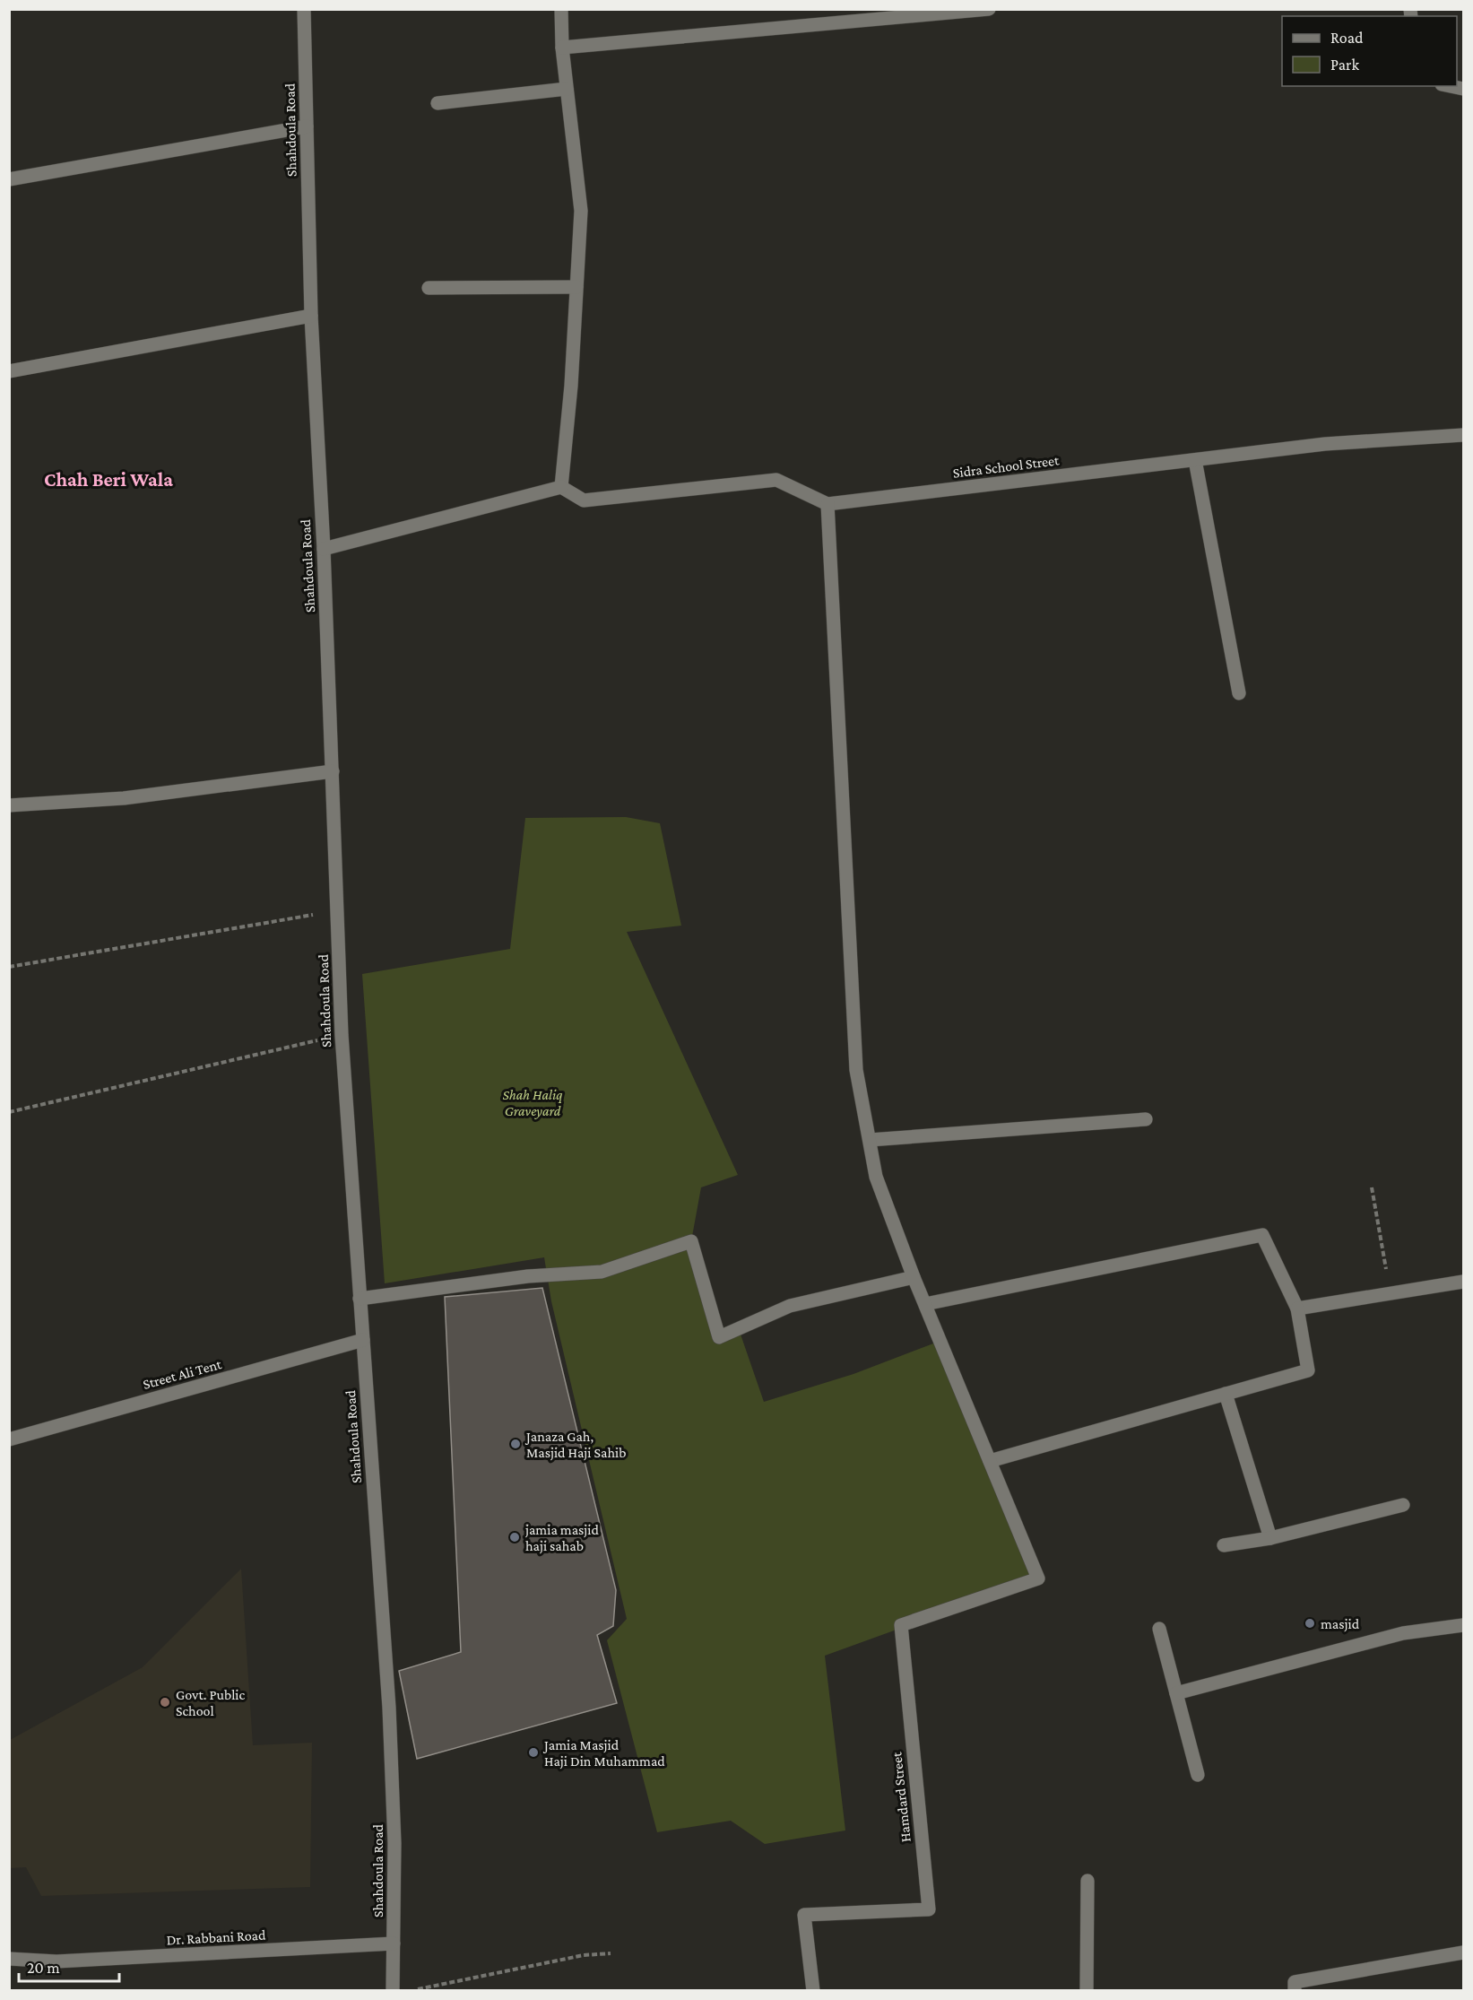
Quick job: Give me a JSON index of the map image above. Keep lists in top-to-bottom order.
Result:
{
  "streets": {
    "street": [
      "Shahdoula Road",
      "Sidra School Street",
      "Street Ali Tent",
      "Hamdard Street",
      "Dr. Rabbani Road"
    ]
  },
  "crossings": [
    ["Shahdoula Road", "Street Ali Tent"],
    ["Shahdoula Road", "Dr. Rabbani Road"]
  ],
  "districts": ["Chah Beri Wala"],
  "parks": ["Shah Haliq Graveyard"],
  "places": [
    "Janaza Gah, Masjid Haji Sahib",
    "jamia masjid haji sahab",
    "masjid",
    "Govt. Public School",
    "Jamia Masjid Haji Din Muhammad"
  ],
  "legend": ["Road", "Park"],
  "scale_bar": "20 m"
}
